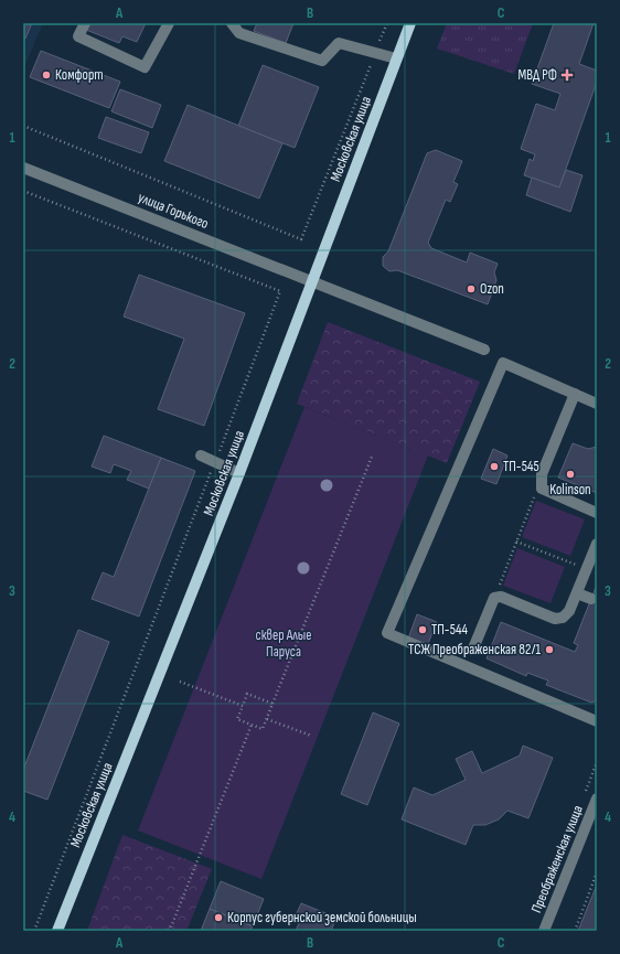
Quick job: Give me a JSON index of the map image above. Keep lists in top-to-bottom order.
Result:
{
  "streets": {
    "main road": ["Московская улица"],
    "street": ["улица Горького", "Преображенская улица"]
  },
  "crossings": [
    ["Московская улица", "улица Горького"]
  ],
  "parks": ["сквер Алые Паруса"],
  "places": {
    "other": [
      "Комфорт",
      "Ozon",
      "ТП-545",
      "Kolinson",
      "ТП-544",
      "ТСЖ Преображенская 82/1",
      "Корпус губернской земской больницы"
    ],
    "health": ["МВД РФ"]
  },
  "grid": {
    "columns": ["A", "B", "C"],
    "rows": [
      "1",
      "2",
      "3",
      "4"
    ]
  }
}
